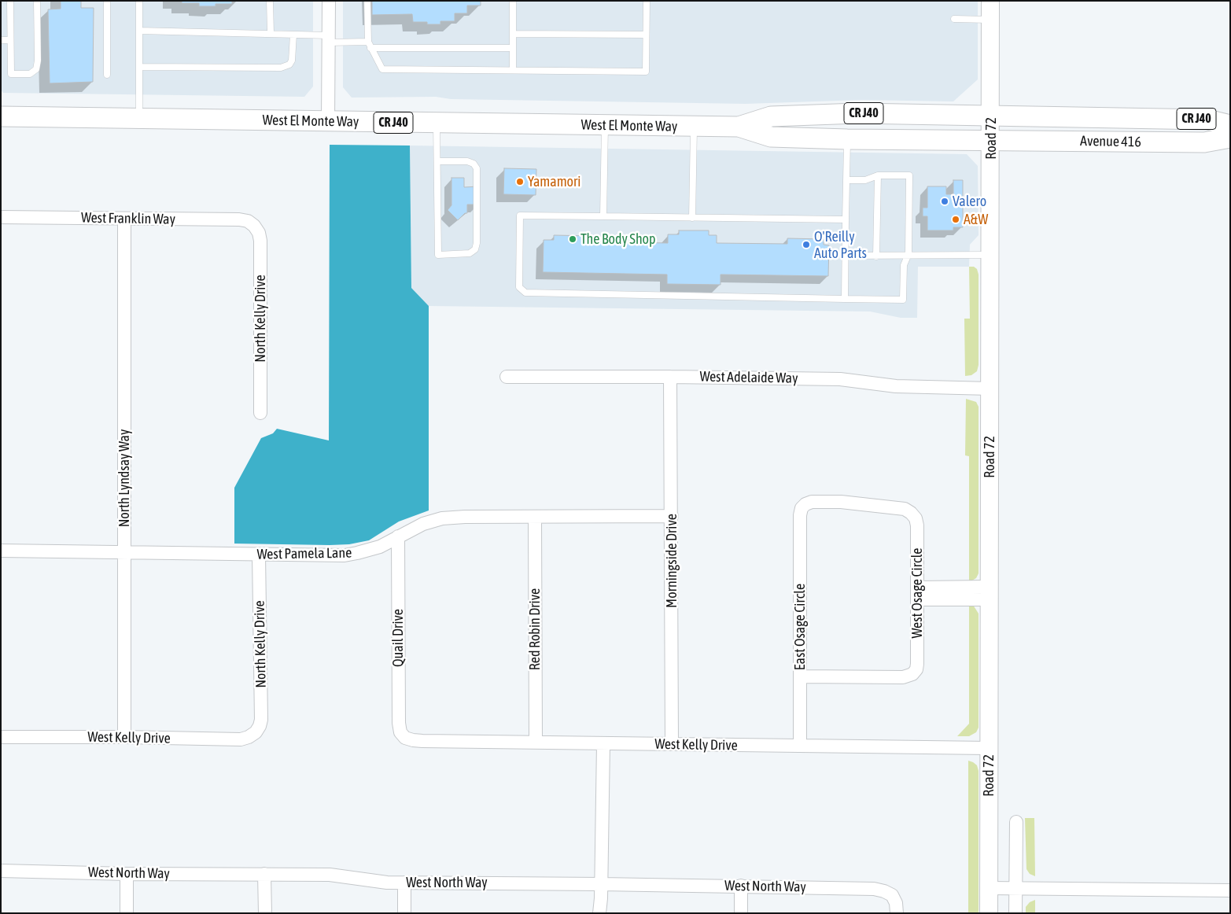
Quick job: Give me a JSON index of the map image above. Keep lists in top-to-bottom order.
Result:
{
  "streets": {
    "main road": ["CR J40", "West El Monte Way", "Avenue 416"],
    "street": [
      "Road 72",
      "West Franklin Way",
      "North Kelly Drive",
      "West Adelaide Way",
      "North Lyndsay Way",
      "West Pamela Lane",
      "Morningside Drive",
      "West Osage Circle",
      "East Osage Circle",
      "Red Robin Drive",
      "Quail Drive",
      "West Kelly Drive",
      "West North Way"
    ]
  },
  "crossings": [
    ["West El Monte Way", "Road 72"],
    ["West El Monte Way", "Avenue 416"],
    ["Road 72", "Avenue 416"],
    ["Road 72", "West Adelaide Way"],
    ["Road 72", "West Kelly Drive"],
    ["West Franklin Way", "North Kelly Drive"],
    ["West Franklin Way", "North Lyndsay Way"],
    ["North Kelly Drive", "West Pamela Lane"],
    ["North Kelly Drive", "West Kelly Drive"],
    ["West Adelaide Way", "Morningside Drive"],
    ["North Lyndsay Way", "West Pamela Lane"],
    ["North Lyndsay Way", "West Kelly Drive"],
    ["West Pamela Lane", "Morningside Drive"],
    ["West Pamela Lane", "Red Robin Drive"],
    ["West Pamela Lane", "Quail Drive"],
    ["Morningside Drive", "West Kelly Drive"],
    ["West Osage Circle", "East Osage Circle"],
    ["East Osage Circle", "West Kelly Drive"],
    ["Red Robin Drive", "West Kelly Drive"],
    ["Quail Drive", "West Kelly Drive"]
  ],
  "places": [
    "Yamamori",
    "Valero",
    "A&W",
    "The Body Shop",
    "O'Reilly Auto Parts"
  ]
}
